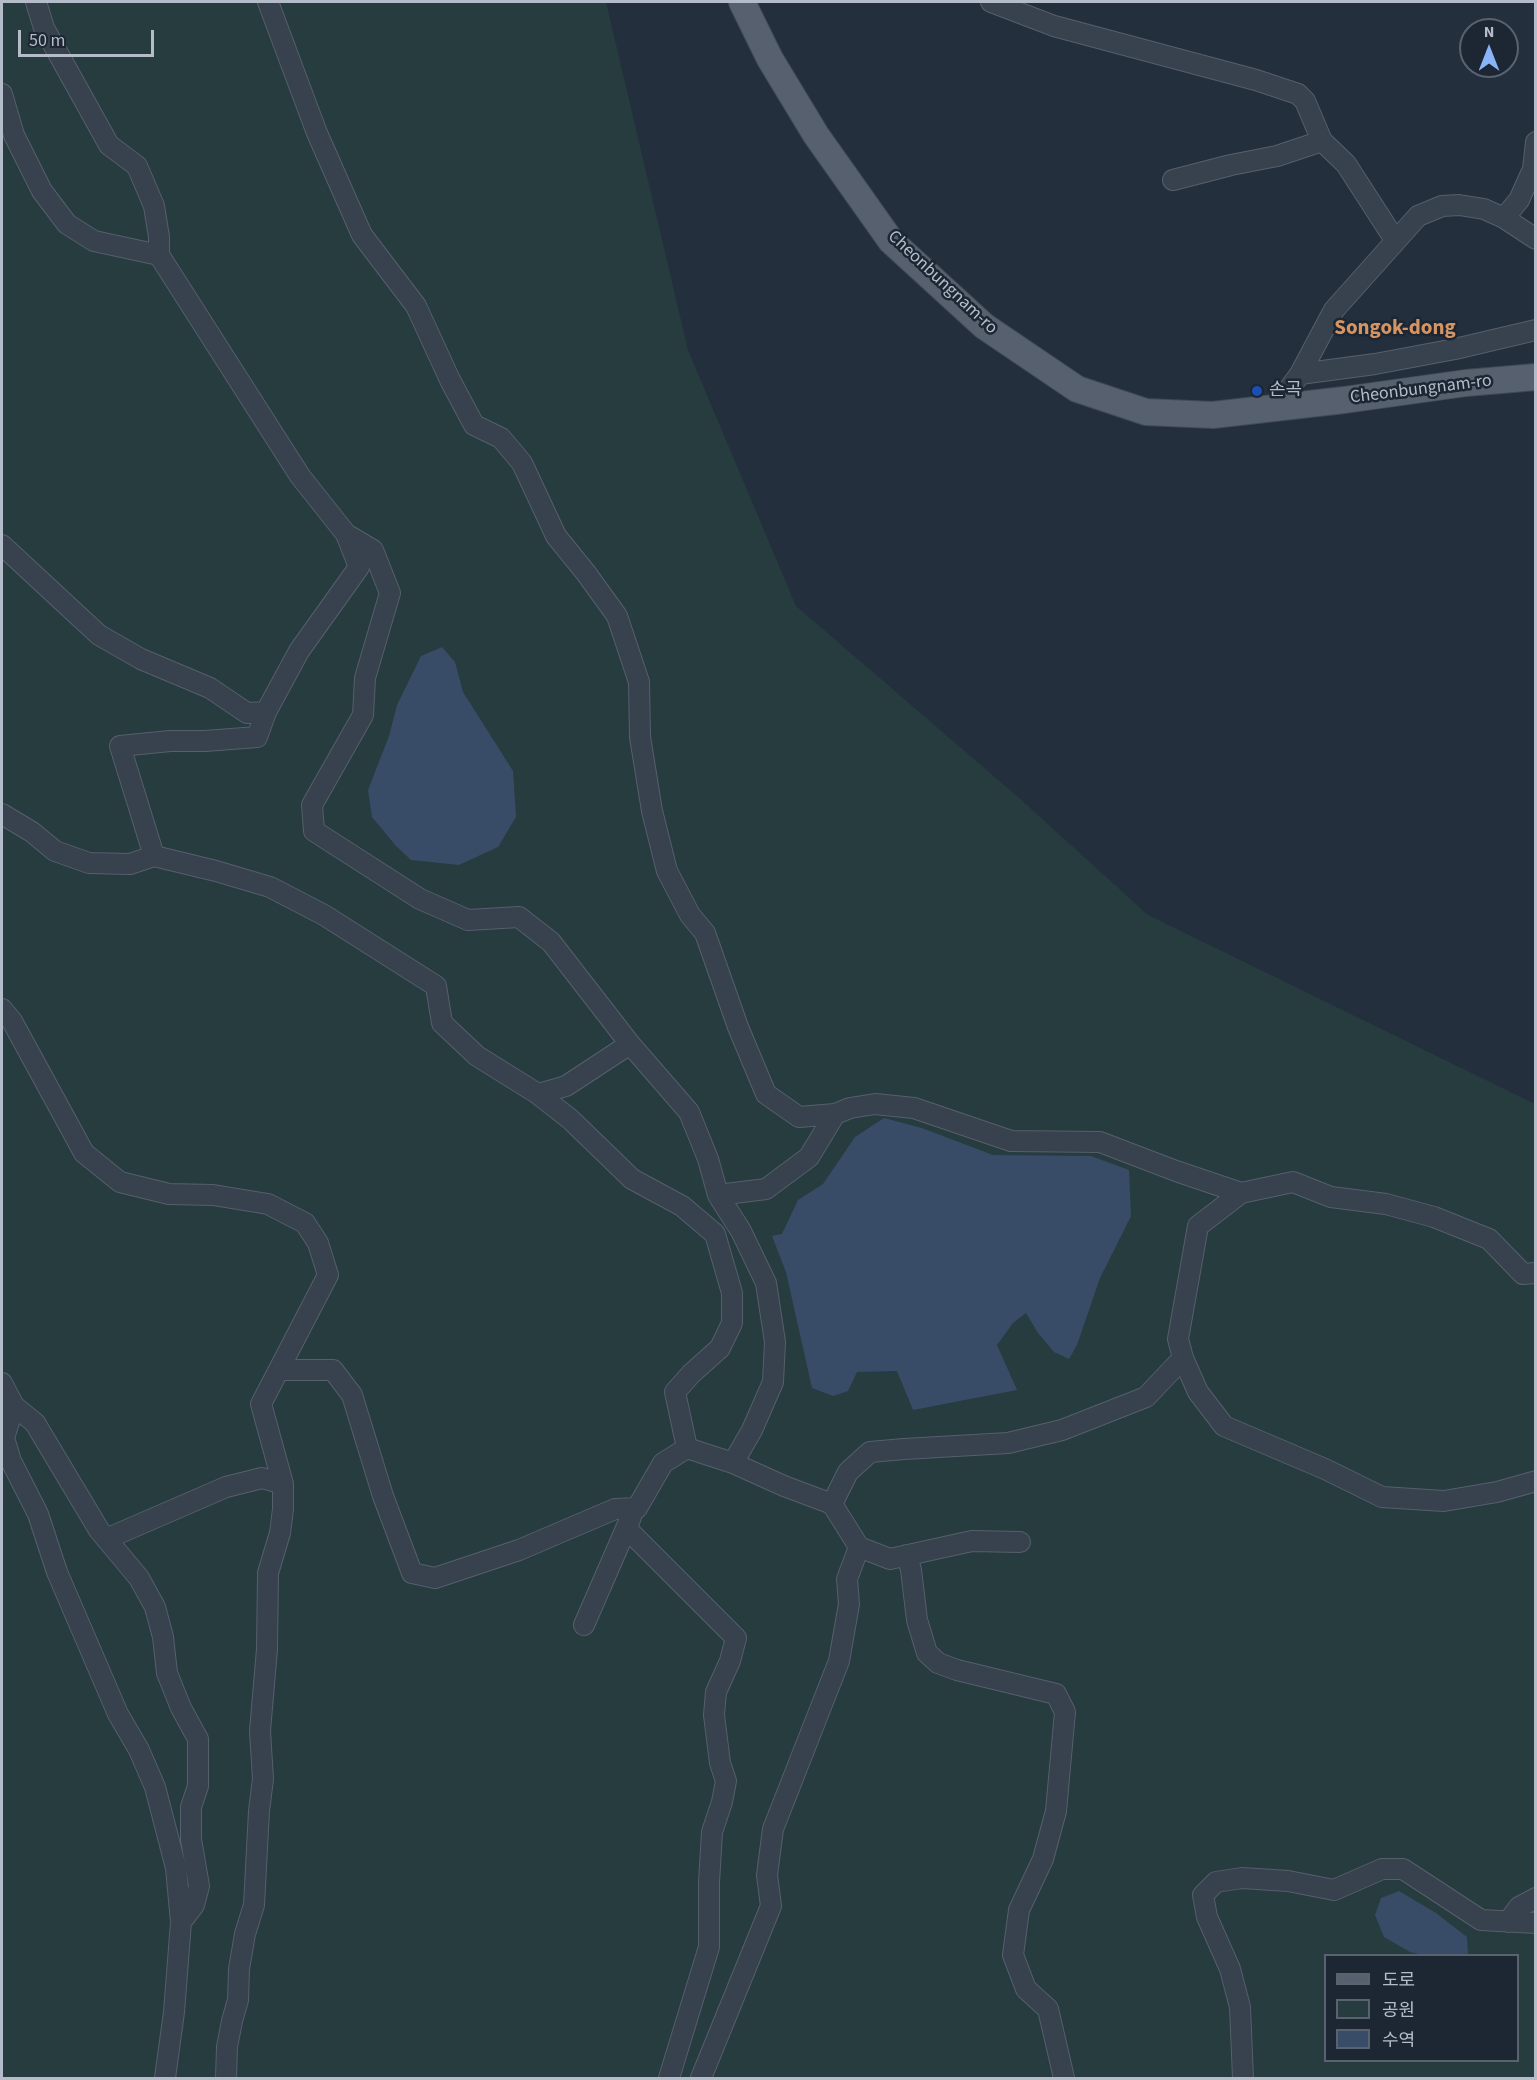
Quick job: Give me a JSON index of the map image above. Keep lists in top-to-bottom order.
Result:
{
  "streets": {
    "main road": ["Cheonbungnam-ro"]
  },
  "districts": ["Songok-dong"],
  "places": ["손곡"],
  "legend": ["도로", "공원", "수역"],
  "scale_bar": "50 m",
  "north": "top"
}
